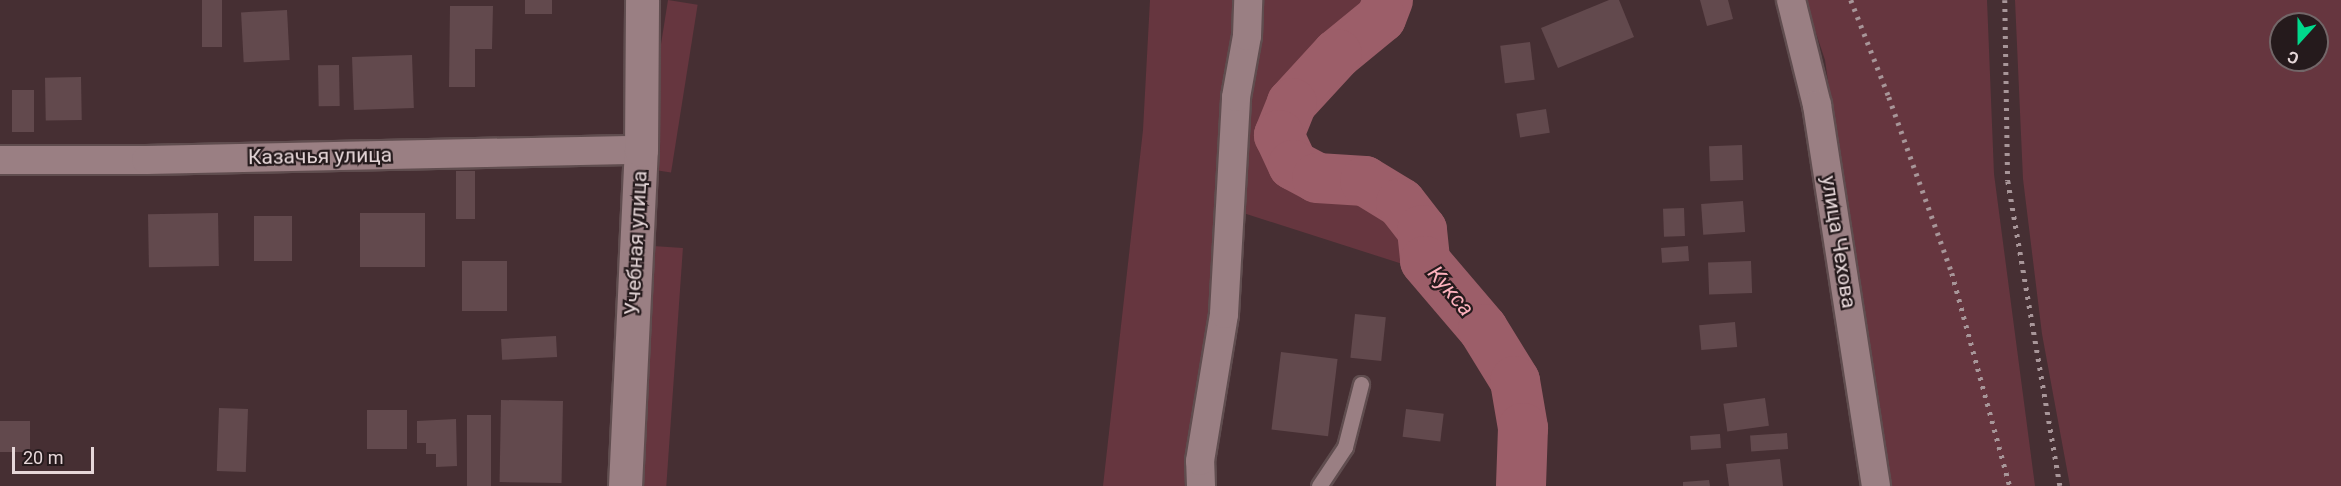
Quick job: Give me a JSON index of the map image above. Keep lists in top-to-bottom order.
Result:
{
  "streets": {
    "street": ["Казачья улица", "улица Чехова", "Учебная улица"]
  },
  "crossings": [
    ["Казачья улица", "Учебная улица"]
  ],
  "water": ["Кукса"],
  "scale_bar": "20 m",
  "north": "bottom"
}
